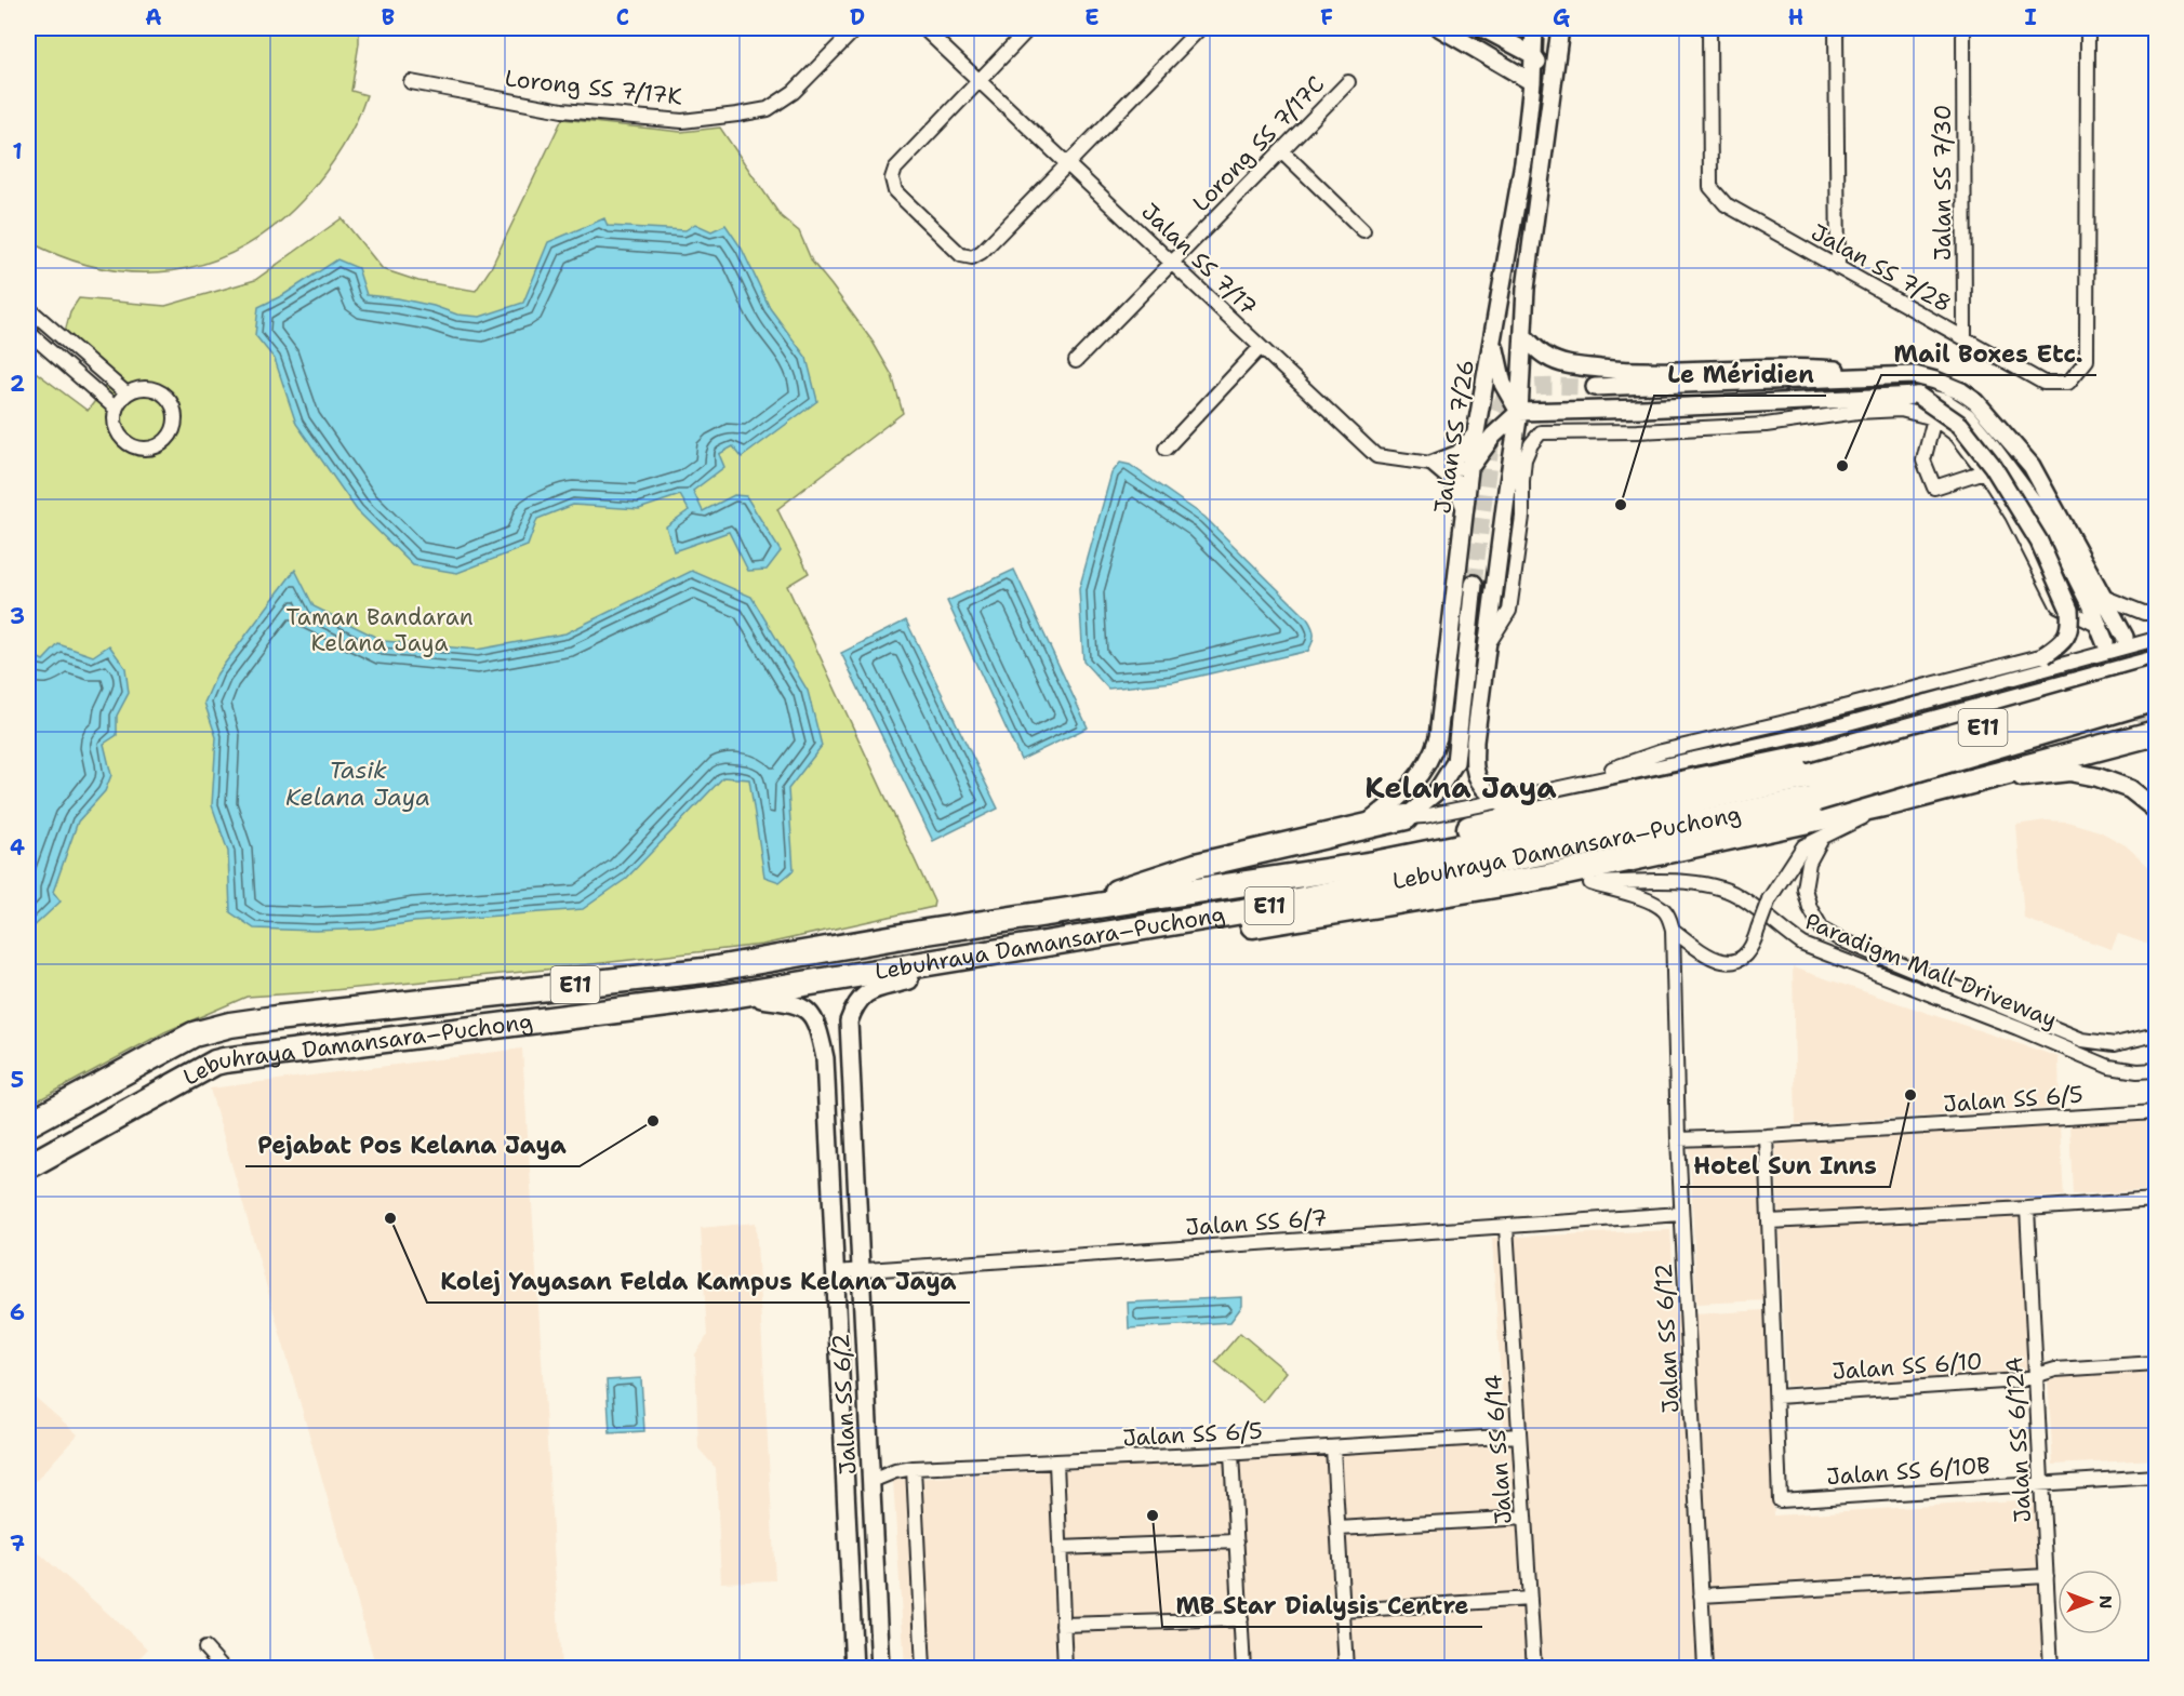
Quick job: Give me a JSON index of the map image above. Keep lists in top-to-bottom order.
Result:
{
  "streets": {
    "highway": ["E11", "Lebuhraya Damansara–Puchong"],
    "street": [
      "Lorong SS 7/17K",
      "Lorong SS 7/17C",
      "Jalan SS 7/30",
      "Jalan SS 7/17",
      "Jalan SS 7/28",
      "Jalan SS 7/26",
      "Paradigm Mall Driveway",
      "Jalan SS 6/5",
      "Jalan SS 6/7",
      "Jalan SS 6/12",
      "Jalan SS 6/10",
      "Jalan SS 6/2",
      "Jalan SS 6/12A",
      "Jalan SS 6/14",
      "Jalan SS 6/10B"
    ]
  },
  "crossings": [
    ["Lorong SS 7/17C", "Jalan SS 7/17"],
    ["Jalan SS 7/30", "Jalan SS 7/28"],
    ["Jalan SS 7/17", "Jalan SS 7/26"],
    ["Jalan SS 6/5", "Jalan SS 6/12"],
    ["Jalan SS 6/5", "Jalan SS 6/2"],
    ["Jalan SS 6/5", "Jalan SS 6/14"],
    ["Jalan SS 6/7", "Jalan SS 6/12"],
    ["Jalan SS 6/7", "Jalan SS 6/2"],
    ["Jalan SS 6/7", "Jalan SS 6/14"],
    ["Jalan SS 6/10", "Jalan SS 6/12A"],
    ["Jalan SS 6/10", "Jalan SS 6/10B"],
    ["Jalan SS 6/12A", "Jalan SS 6/10B"]
  ],
  "districts": ["Kelana Jaya"],
  "water": ["Tasik Kelana Jaya"],
  "parks": ["Taman Bandaran Kelana Jaya"],
  "places": [
    "Mail Boxes Etc.",
    "Le Méridien",
    "Hotel Sun Inns",
    "Pejabat Pos Kelana Jaya",
    "Kolej Yayasan Felda Kampus Kelana Jaya",
    "MB Star Dialysis Centre"
  ],
  "north": "right",
  "grid": {
    "columns": [
      "A",
      "B",
      "C",
      "D",
      "E",
      "F",
      "G",
      "H",
      "I"
    ],
    "rows": [
      "1",
      "2",
      "3",
      "4",
      "5",
      "6",
      "7"
    ]
  }
}
